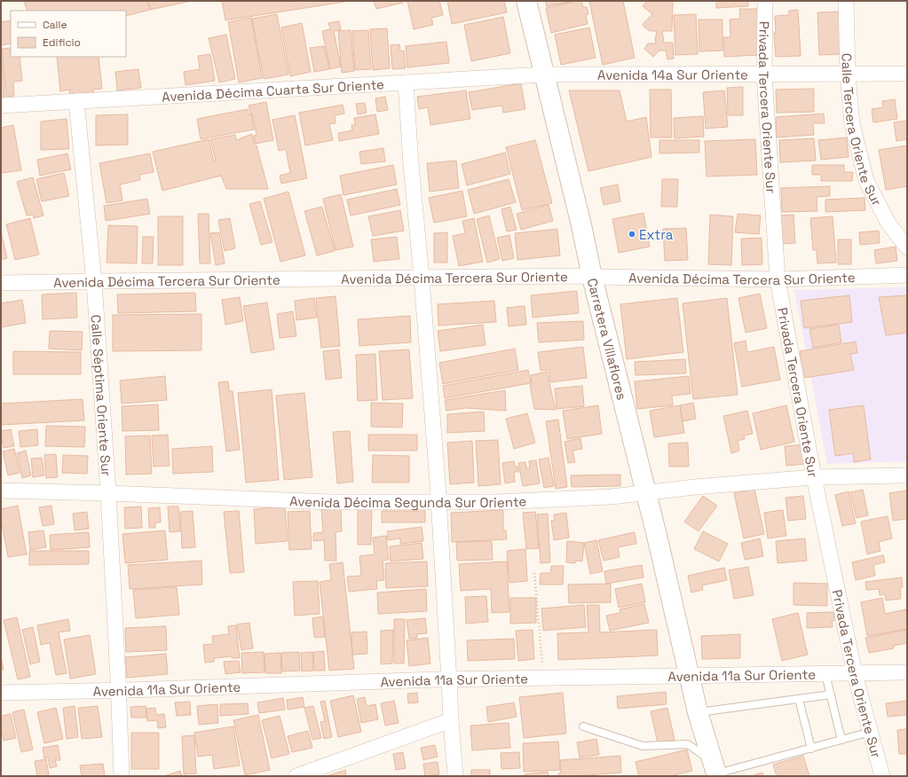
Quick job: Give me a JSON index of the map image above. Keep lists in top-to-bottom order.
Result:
{
  "streets": {
    "main road": ["Carretera Villaflores"],
    "street": [
      "Avenida 14a Sur Oriente",
      "Avenida Décima Cuarta Sur Oriente",
      "Privada Tercera Oriente Sur",
      "Calle Tercera Oriente Sur",
      "Avenida Décima Tercera Sur Oriente",
      "Calle Séptima Oriente Sur",
      "Avenida Décima Segunda Sur Oriente",
      "Avenida 11a Sur Oriente"
    ]
  },
  "crossings": [
    ["Avenida 14a Sur Oriente", "Avenida Décima Cuarta Sur Oriente"],
    ["Avenida 14a Sur Oriente", "Privada Tercera Oriente Sur"],
    ["Avenida 14a Sur Oriente", "Calle Tercera Oriente Sur"],
    ["Avenida 14a Sur Oriente", "Carretera Villaflores"],
    ["Avenida Décima Cuarta Sur Oriente", "Carretera Villaflores"],
    ["Avenida Décima Cuarta Sur Oriente", "Calle Séptima Oriente Sur"],
    ["Privada Tercera Oriente Sur", "Avenida Décima Tercera Sur Oriente"],
    ["Privada Tercera Oriente Sur", "Avenida Décima Segunda Sur Oriente"],
    ["Privada Tercera Oriente Sur", "Avenida 11a Sur Oriente"],
    ["Avenida Décima Tercera Sur Oriente", "Carretera Villaflores"],
    ["Avenida Décima Tercera Sur Oriente", "Calle Séptima Oriente Sur"],
    ["Carretera Villaflores", "Avenida Décima Segunda Sur Oriente"],
    ["Carretera Villaflores", "Avenida 11a Sur Oriente"],
    ["Calle Séptima Oriente Sur", "Avenida Décima Segunda Sur Oriente"],
    ["Calle Séptima Oriente Sur", "Avenida 11a Sur Oriente"]
  ],
  "places": ["Extra"],
  "legend": ["Calle", "Edificio"]
}
